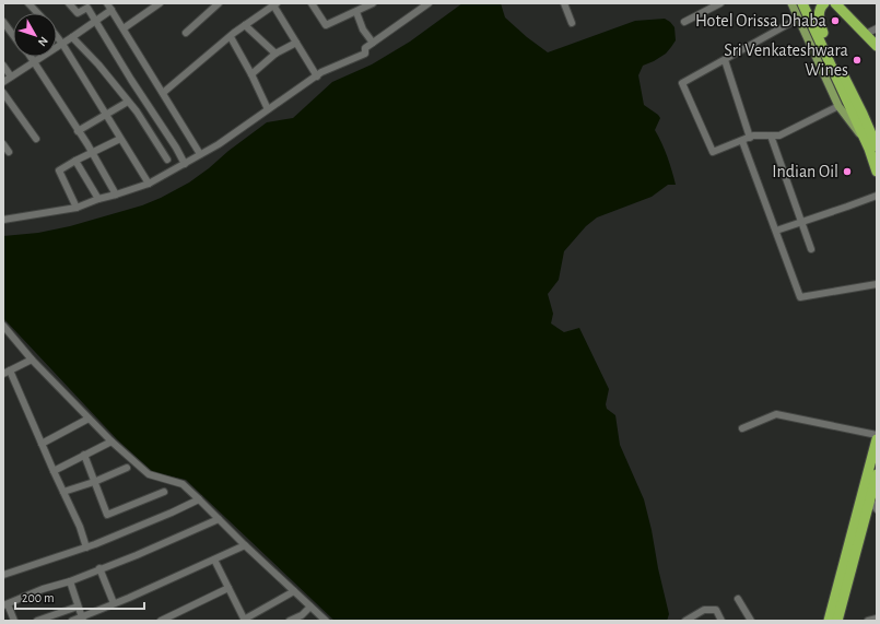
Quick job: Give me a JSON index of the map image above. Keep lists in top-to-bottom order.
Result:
{
  "places": ["Hotel Orissa Dhaba", "Sri Venkateshwara Wines", "Indian Oil"],
  "scale_bar": "200 m",
  "north": "bottom right"
}
